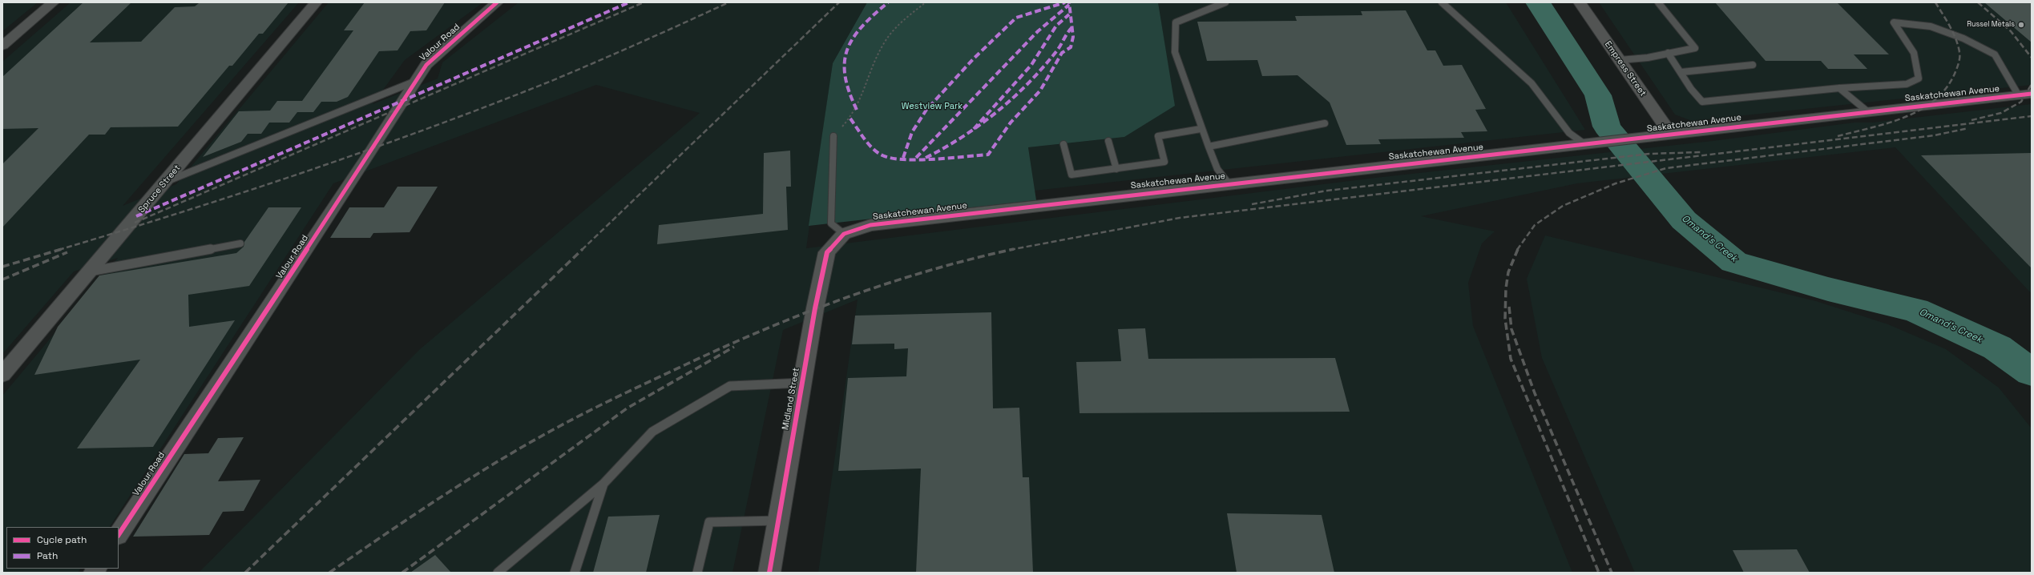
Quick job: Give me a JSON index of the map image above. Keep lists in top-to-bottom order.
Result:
{
  "streets": {
    "street": [
      "Valour Road",
      "Empress Street",
      "Saskatchewan Avenue",
      "Spruce Street",
      "Midland Street"
    ]
  },
  "crossings": [
    ["Empress Street", "Saskatchewan Avenue"],
    ["Saskatchewan Avenue", "Midland Street"]
  ],
  "water": ["Omand's Creek"],
  "parks": ["Westview Park"],
  "places": ["Russel Metals"],
  "legend": ["Cycle path", "Path"]
}
